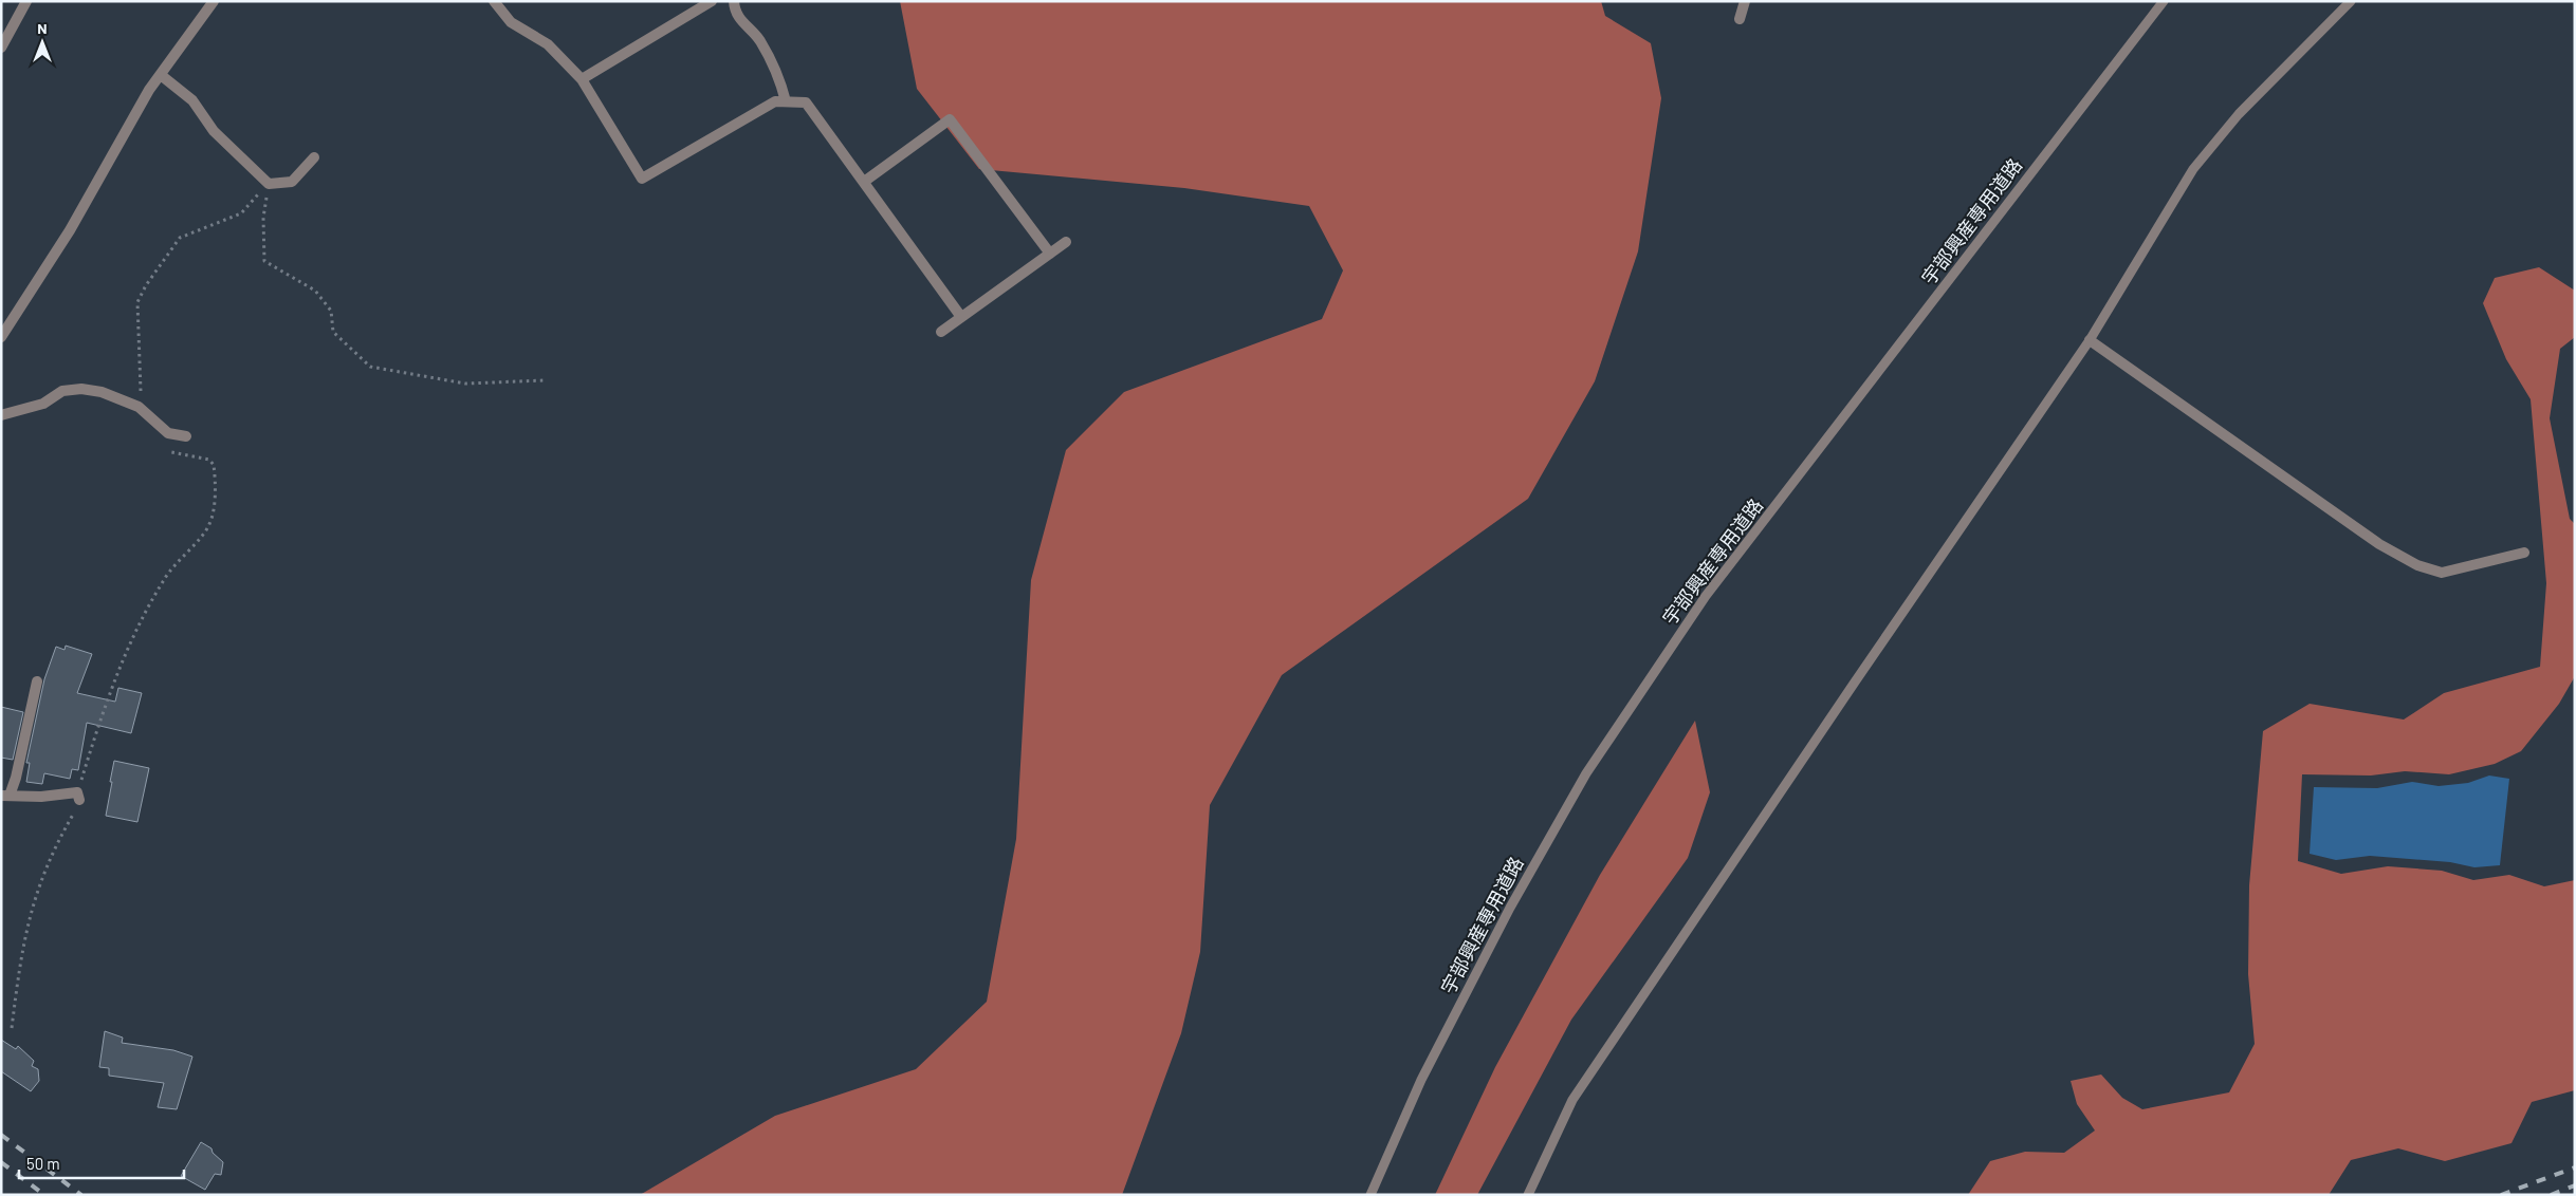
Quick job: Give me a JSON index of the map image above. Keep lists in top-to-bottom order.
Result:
{
  "streets": {
    "lane": ["宇部興産専用道路"]
  },
  "scale_bar": "50 m",
  "north": "top"
}
